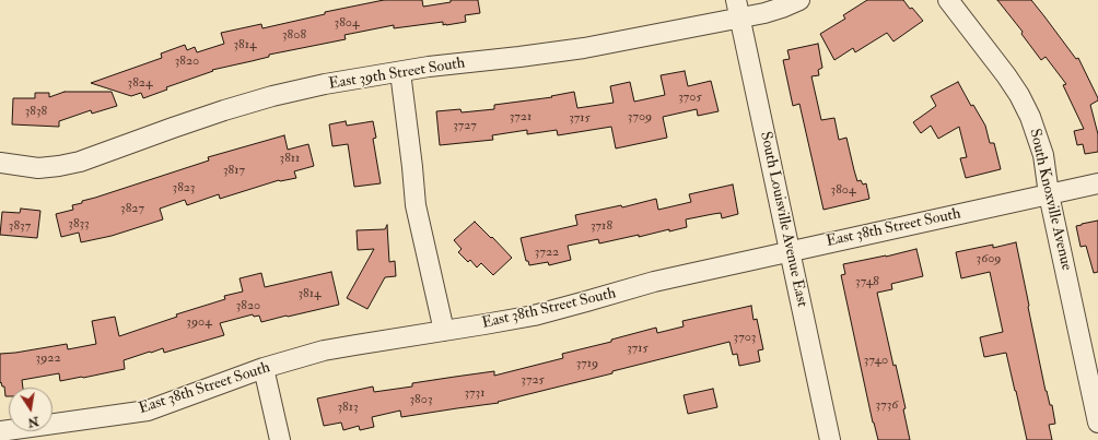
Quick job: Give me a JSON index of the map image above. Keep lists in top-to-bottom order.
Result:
{
  "streets": {
    "street": [
      "East 39th Street South",
      "South Knoxville Avenue",
      "South Louisville Avenue East",
      "East 38th Street South"
    ]
  },
  "crossings": [
    ["East 39th Street South", "South Louisville Avenue East"],
    ["South Knoxville Avenue", "East 38th Street South"],
    ["South Louisville Avenue East", "East 38th Street South"]
  ],
  "house_numbers": [
    "3804",
    "3808",
    "3814",
    "3820",
    "3824",
    "3705",
    "3838",
    "3721",
    "3709",
    "3715",
    "3727",
    "3811",
    "3817",
    "3823",
    "3804",
    "3827",
    "3833",
    "3837",
    "3718",
    "3722",
    "3609",
    "3748",
    "3814",
    "3820",
    "3904",
    "3703",
    "3715",
    "3922",
    "3740",
    "3719",
    "3725",
    "3731",
    "3803",
    "3736",
    "3813"
  ],
  "north": "bottom"
}
